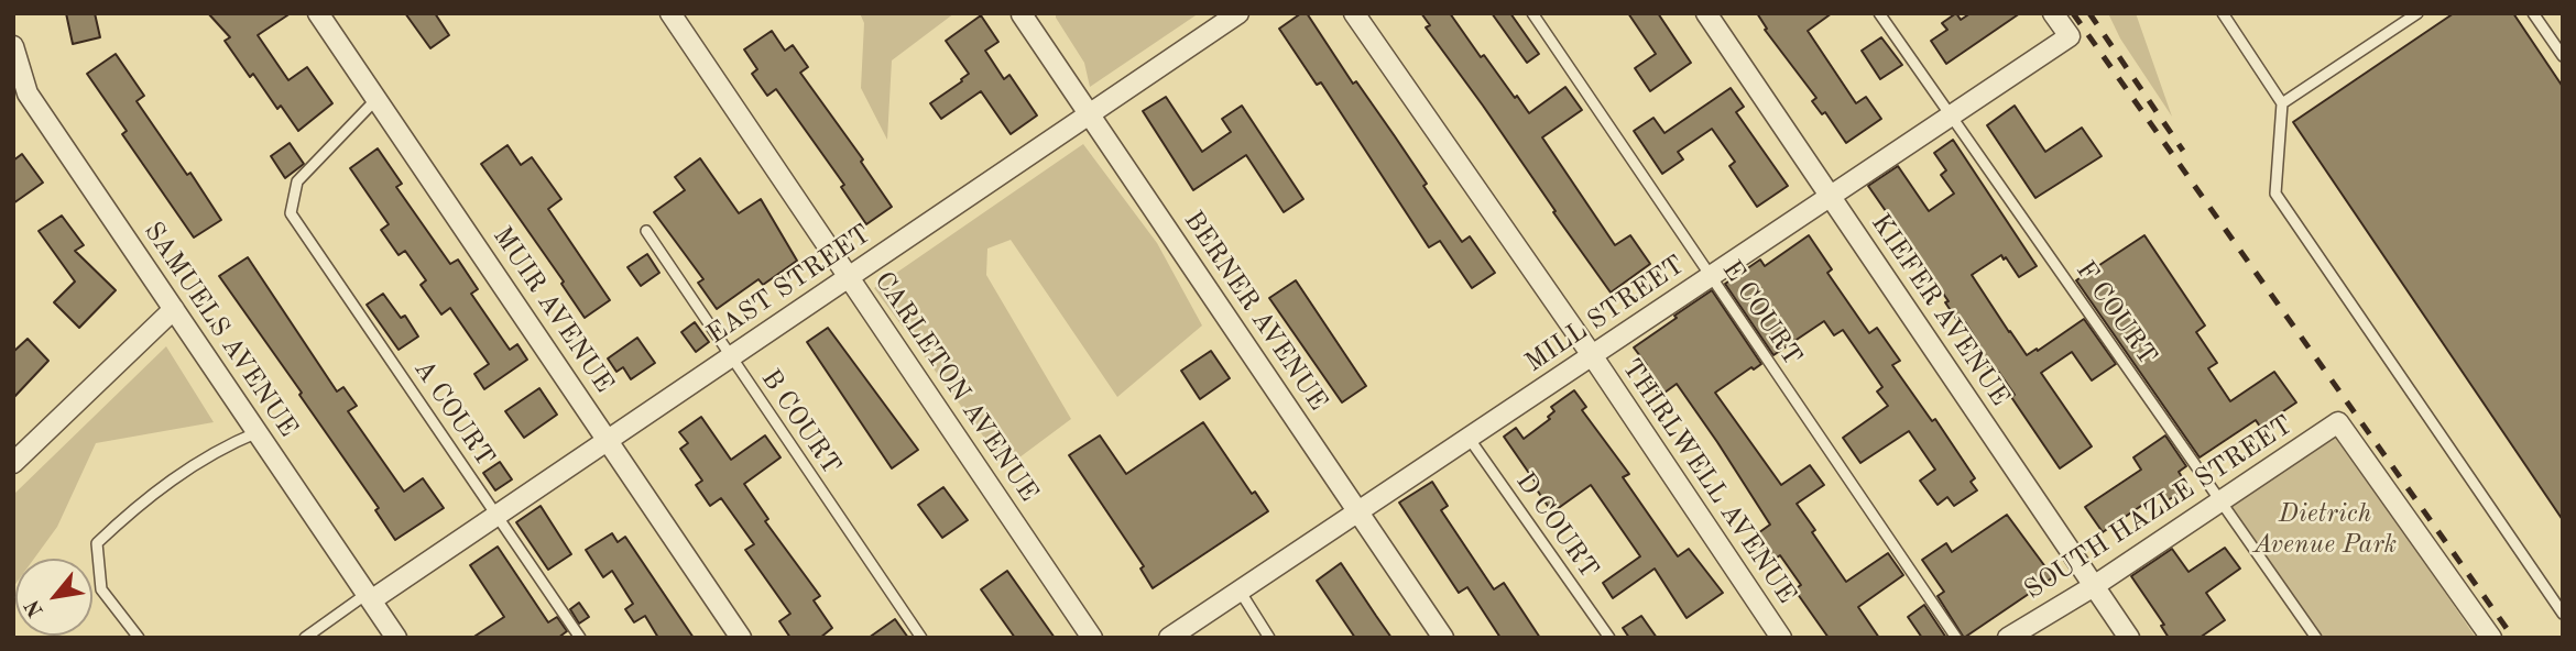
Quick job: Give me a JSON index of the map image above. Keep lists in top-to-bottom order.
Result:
{
  "streets": {
    "street": [
      "EAST STREET",
      "MUIR AVENUE",
      "KIEFER AVENUE",
      "BERNER AVENUE",
      "MILL STREET",
      "SAMUELS AVENUE",
      "CARLETON AVENUE",
      "THIRLWELL AVENUE",
      "SOUTH HAZLE STREET"
    ],
    "lane": [
      "E COURT",
      "F COURT",
      "A COURT",
      "B COURT",
      "D COURT"
    ]
  },
  "crossings": [
    ["EAST STREET", "MUIR AVENUE"],
    ["EAST STREET", "BERNER AVENUE"],
    ["EAST STREET", "SAMUELS AVENUE"],
    ["EAST STREET", "CARLETON AVENUE"],
    ["EAST STREET", "A COURT"],
    ["EAST STREET", "B COURT"],
    ["MUIR AVENUE", "A COURT"],
    ["KIEFER AVENUE", "MILL STREET"],
    ["KIEFER AVENUE", "SOUTH HAZLE STREET"],
    ["BERNER AVENUE", "MILL STREET"],
    ["E COURT", "MILL STREET"],
    ["F COURT", "MILL STREET"],
    ["F COURT", "SOUTH HAZLE STREET"],
    ["MILL STREET", "THIRLWELL AVENUE"],
    ["MILL STREET", "D COURT"]
  ],
  "parks": ["Dietrich Avenue Park"],
  "north": "bottom left"
}
